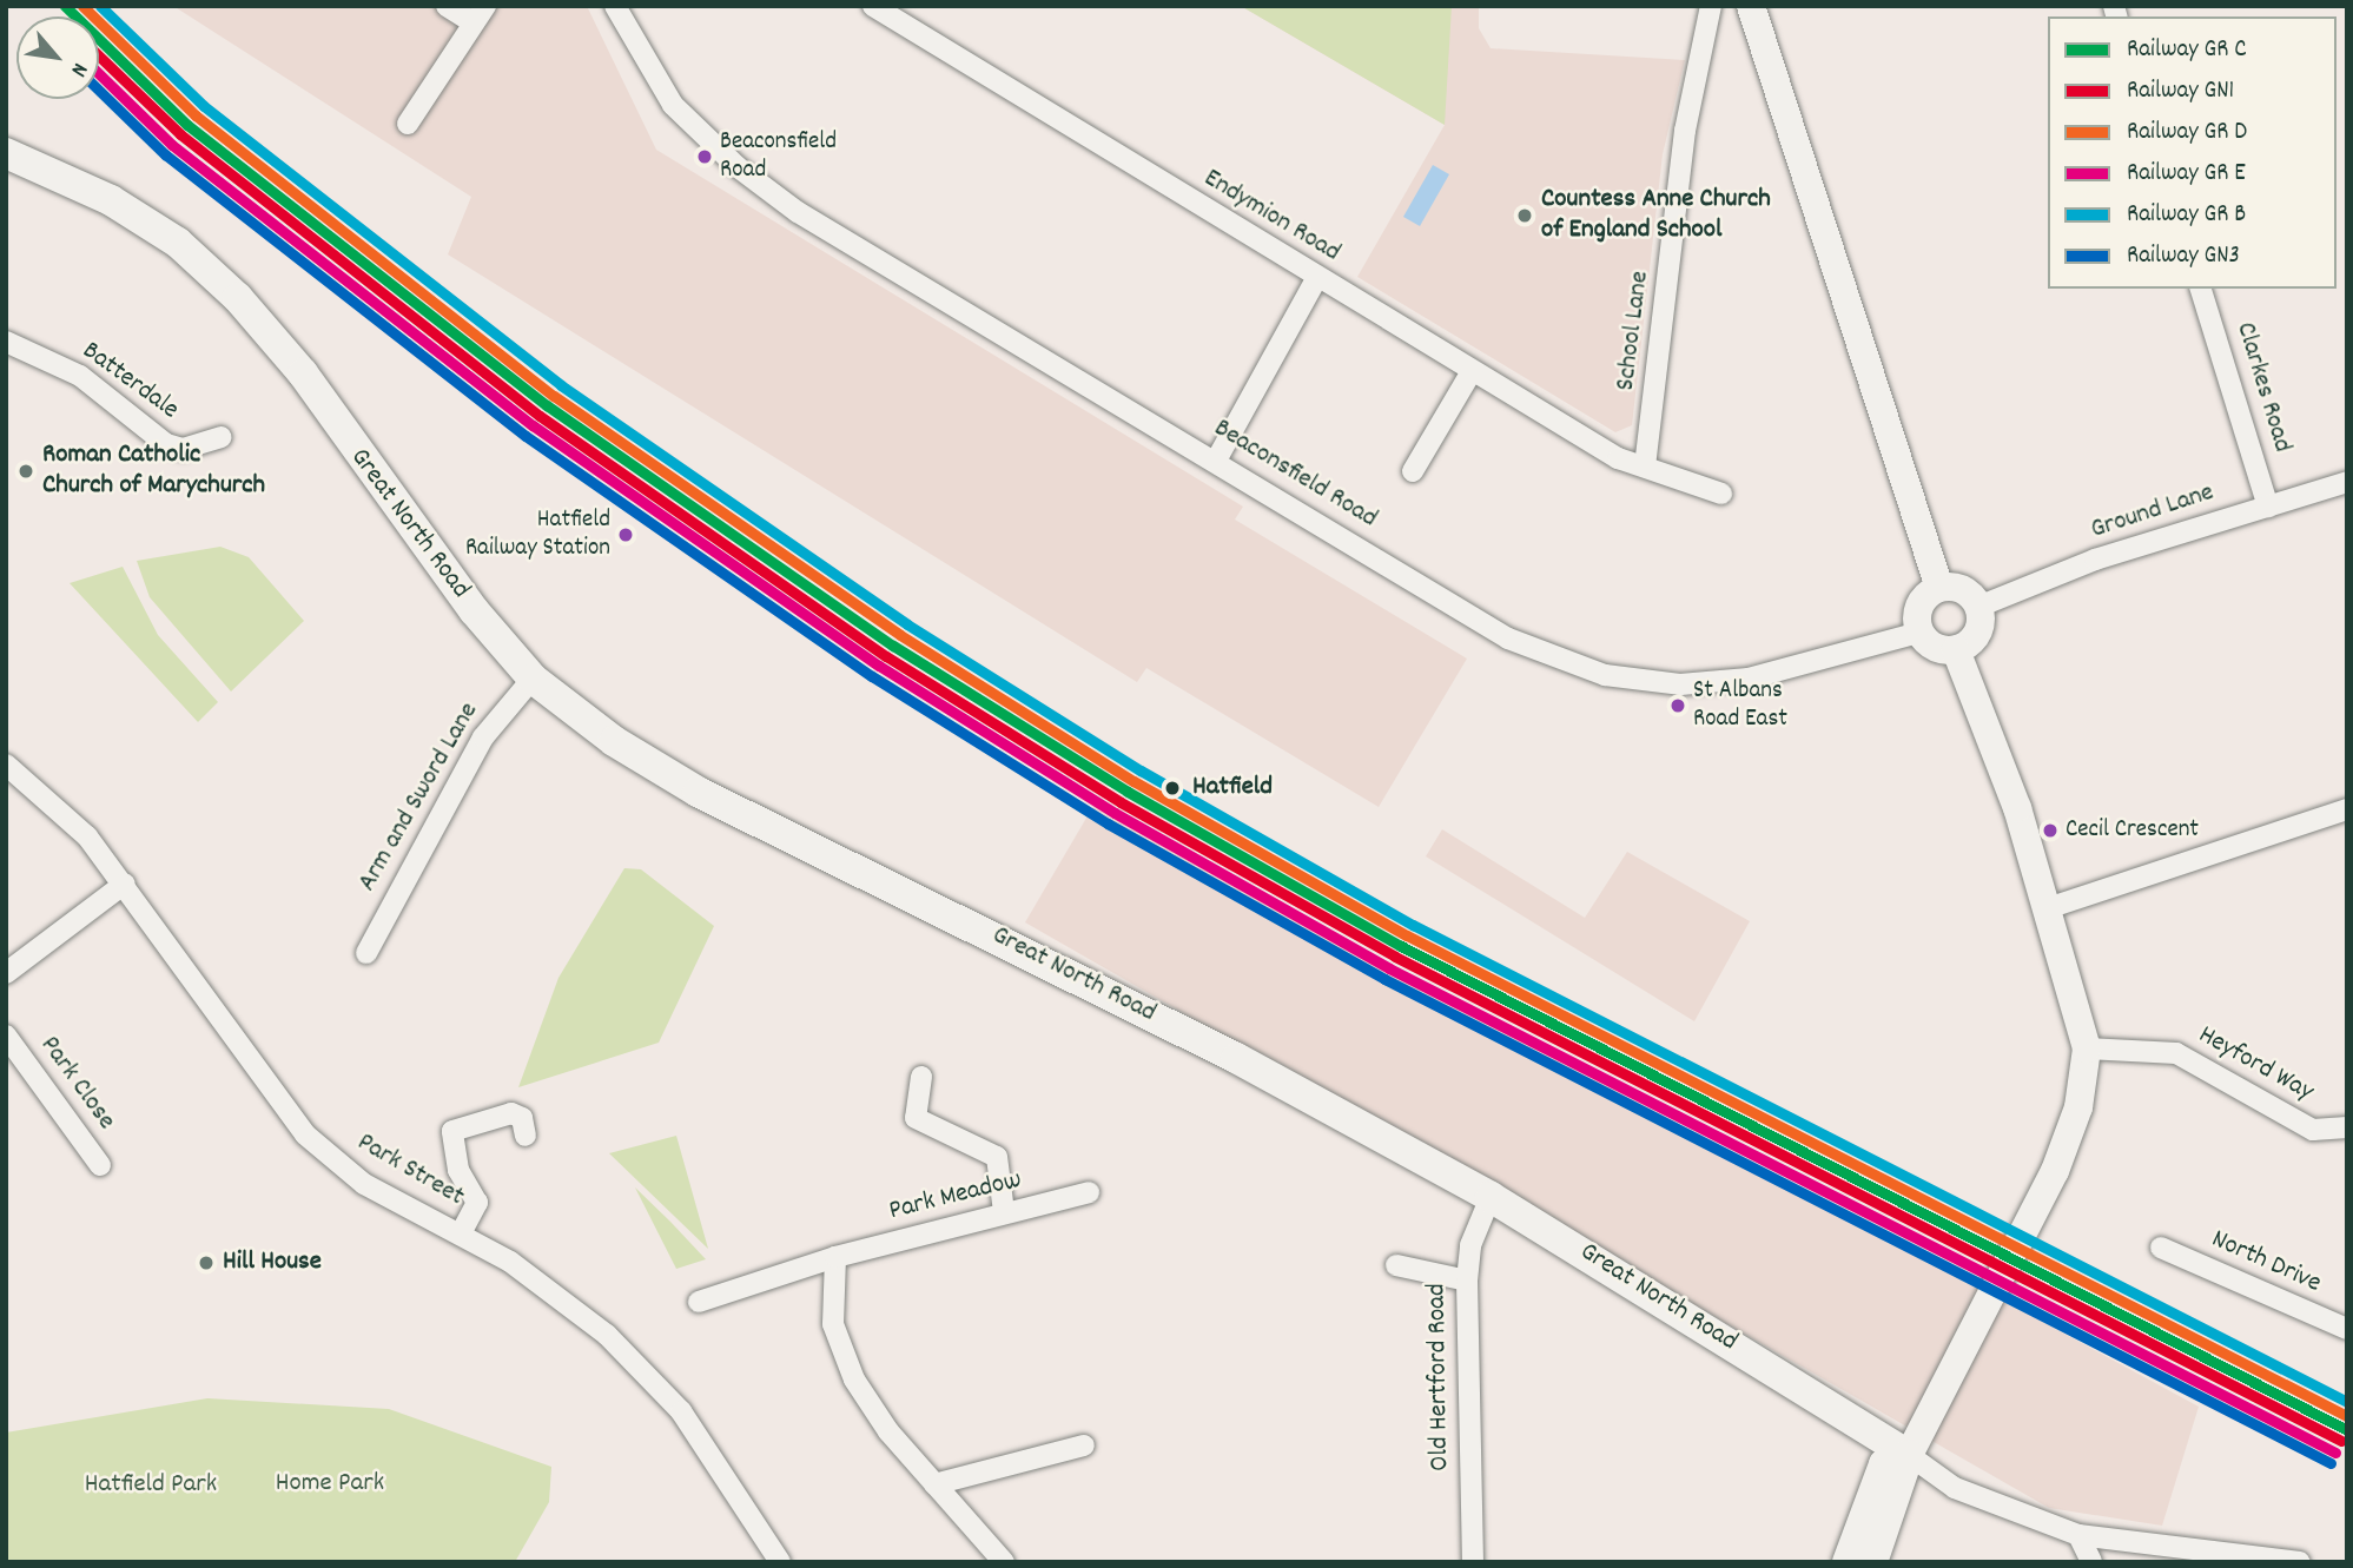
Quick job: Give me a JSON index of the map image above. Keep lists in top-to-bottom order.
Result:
{
  "streets": {
    "main road": ["Great North Road"],
    "street": [
      "Endymion Road",
      "School Lane",
      "Batterdale",
      "Clarkes Road",
      "Beaconsfield Road",
      "Ground Lane",
      "Arm and Sword Lane",
      "Heyford Way",
      "Park Close",
      "Park Street",
      "Park Meadow",
      "North Drive",
      "Old Hertford Road"
    ]
  },
  "crossings": [
    ["Endymion Road", "School Lane"],
    ["Clarkes Road", "Ground Lane"],
    ["Beaconsfield Road", "Ground Lane"],
    ["Great North Road", "Arm and Sword Lane"],
    ["Great North Road", "Old Hertford Road"]
  ],
  "parks": ["Home Park", "Hatfield Park"],
  "places": [
    "Beaconsfield Road",
    "Countess Anne Church of England School",
    "Roman Catholic Church of Marychurch",
    "Hatfield Railway Station",
    "St Albans Road East",
    "Hatfield",
    "Cecil Crescent",
    "Hill House"
  ],
  "lines": ["rail line GN1", "rail line GN3"],
  "legend": [
    "Railway GR C",
    "Railway GN1",
    "Railway GR D",
    "Railway GR E",
    "Railway GR B",
    "Railway GN3"
  ],
  "north": "bottom right"
}
